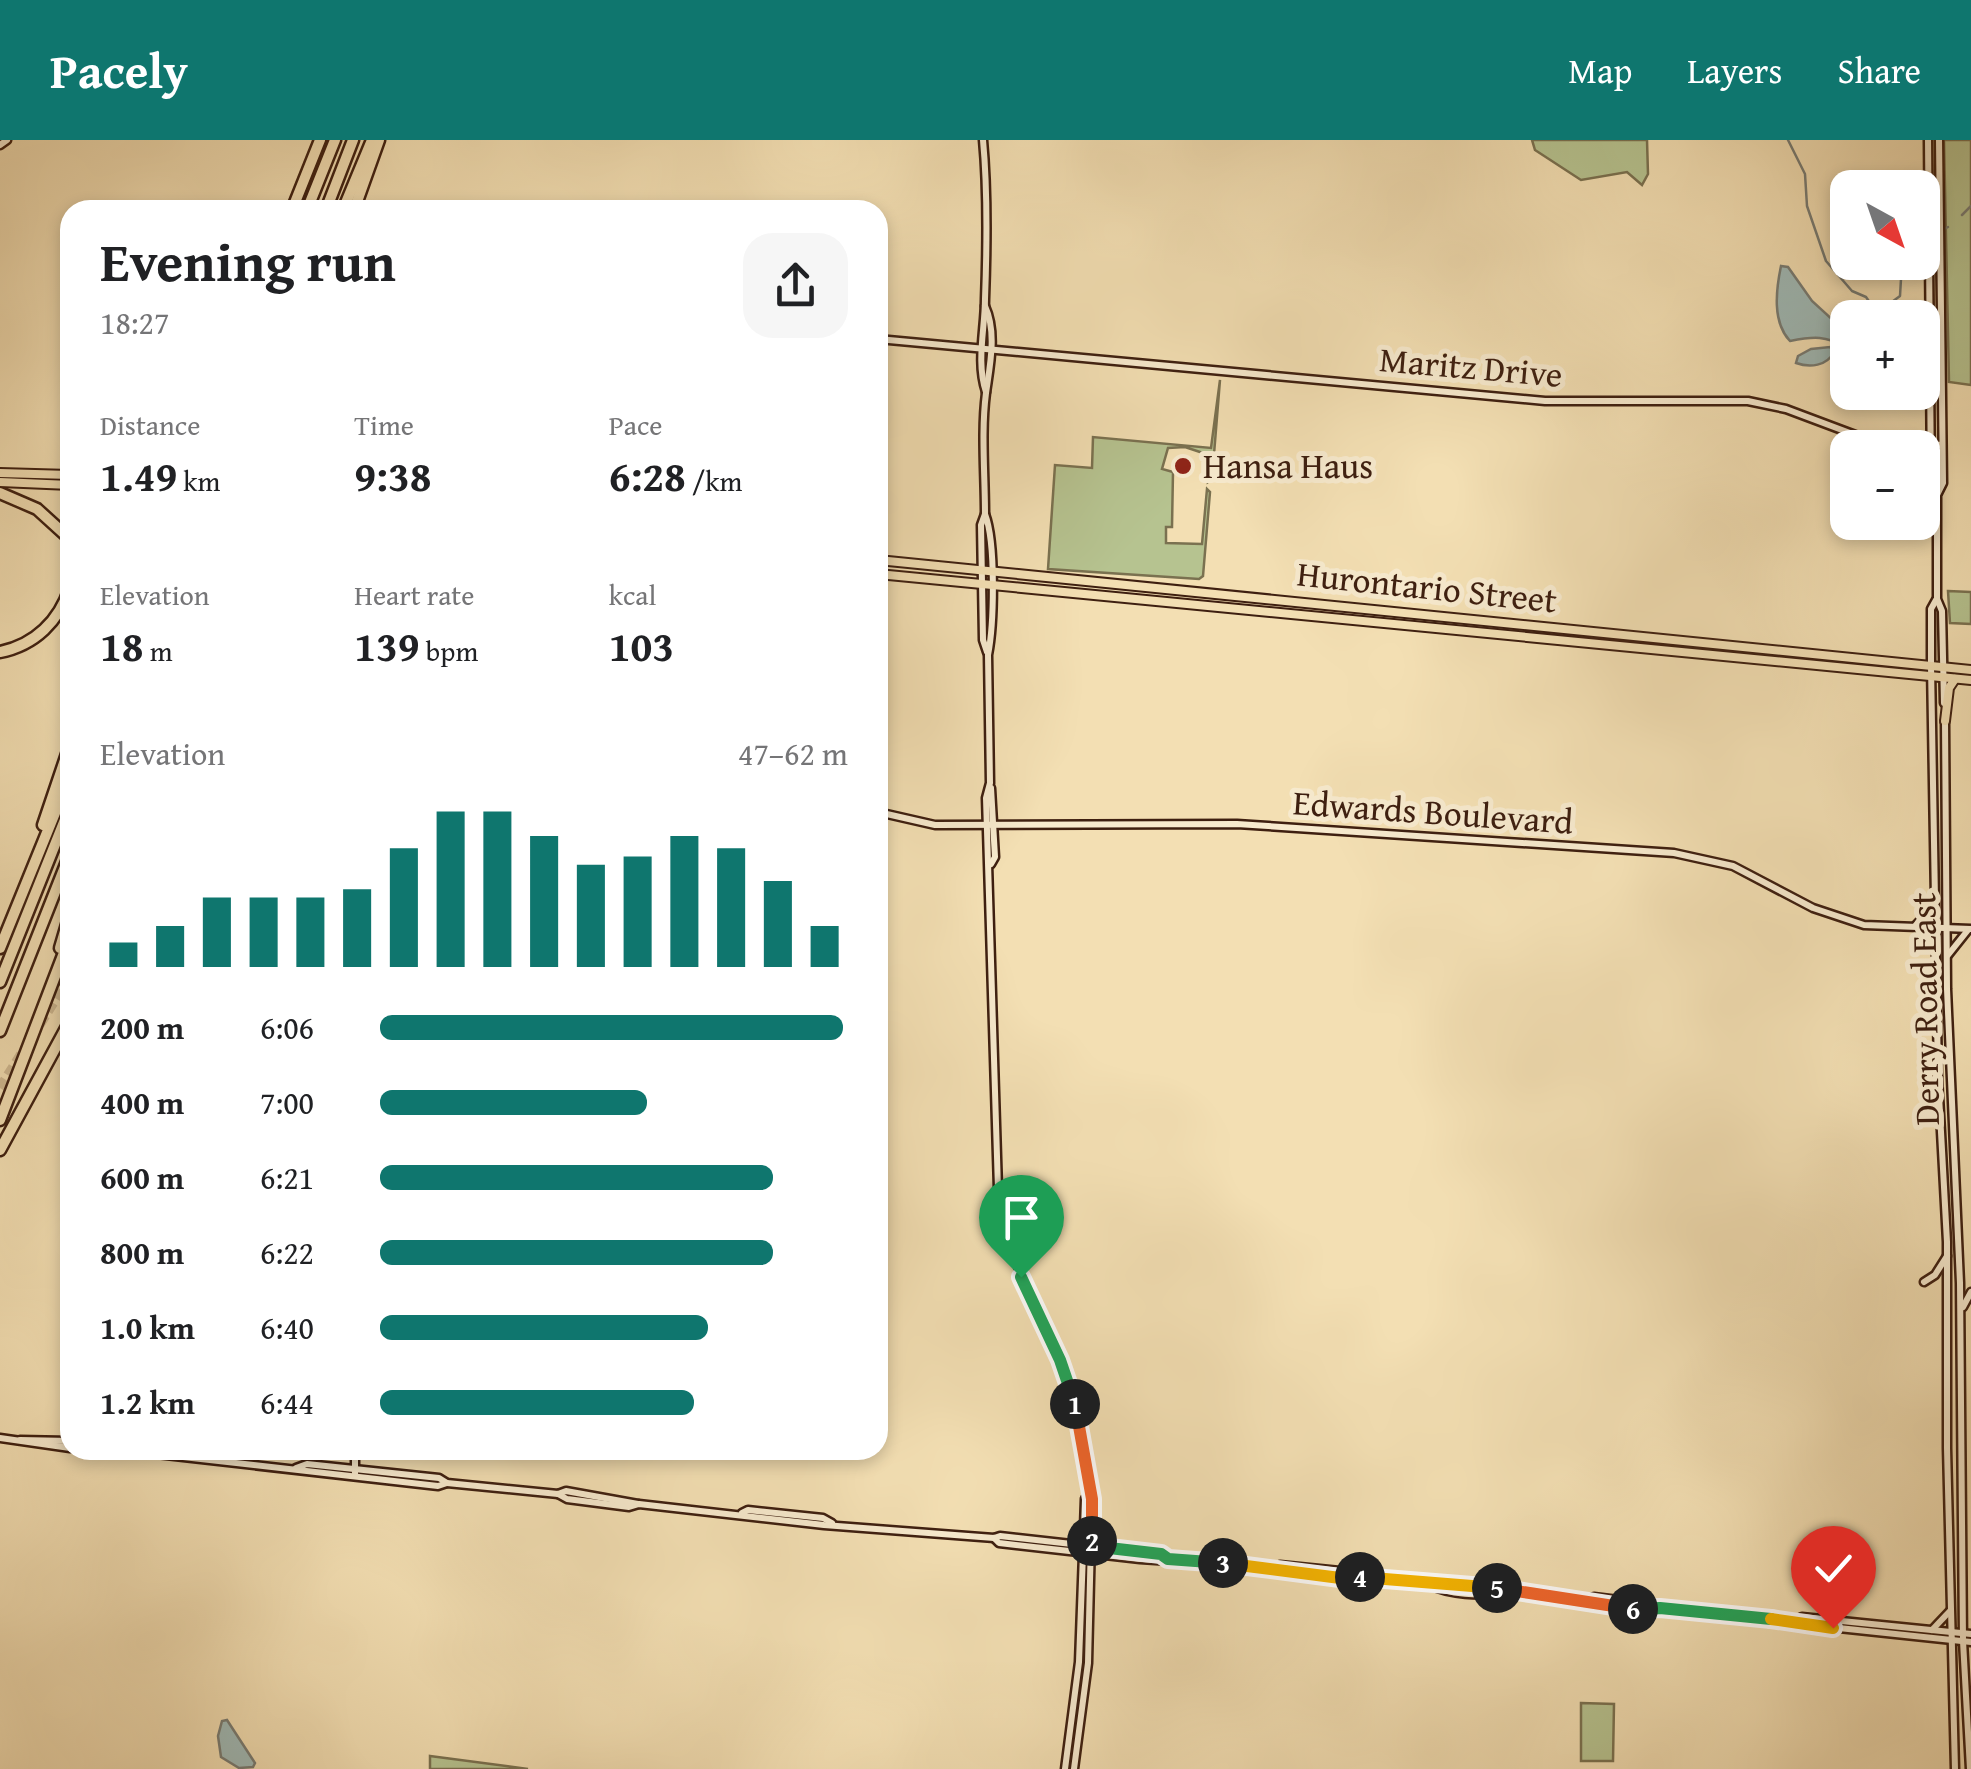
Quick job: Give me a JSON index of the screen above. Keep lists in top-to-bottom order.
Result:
{
  "streets": {
    "main road": [
      "Maritz Drive",
      "Hurontario Street",
      "Edwards Boulevard",
      "Derry Road East"
    ]
  },
  "crossings": [
    ["Hurontario Street", "Derry Road East"],
    ["Edwards Boulevard", "Derry Road East"]
  ],
  "places": ["Hansa Haus"],
  "north": "bottom right",
  "page": {
    "header": "Pacely",
    "nav": ["Map", "Layers", "Share"],
    "map_buttons": ["+", "−"],
    "heading": ["Evening run", "18:27"],
    "stats": [
      ["Distance", "1.49 km"],
      ["Time", "9:38"],
      ["Pace", "6:28 /km"],
      ["Elevation", "18 m"],
      ["Heart rate", "139 bpm"],
      ["kcal", "103"]
    ],
    "chart": ["Elevation", "47–62 m"],
    "list": [
      {
        "name": "200 m",
        "note": "6:06"
      },
      {
        "name": "400 m",
        "note": "7:00"
      },
      {
        "name": "600 m",
        "note": "6:21"
      },
      {
        "name": "800 m",
        "note": "6:22"
      },
      {
        "name": "1.0 km",
        "note": "6:40"
      },
      {
        "name": "1.2 km",
        "note": "6:44"
      }
    ],
    "pins": [
      "1",
      "2",
      "3",
      "4",
      "5",
      "6"
    ]
  }
}
